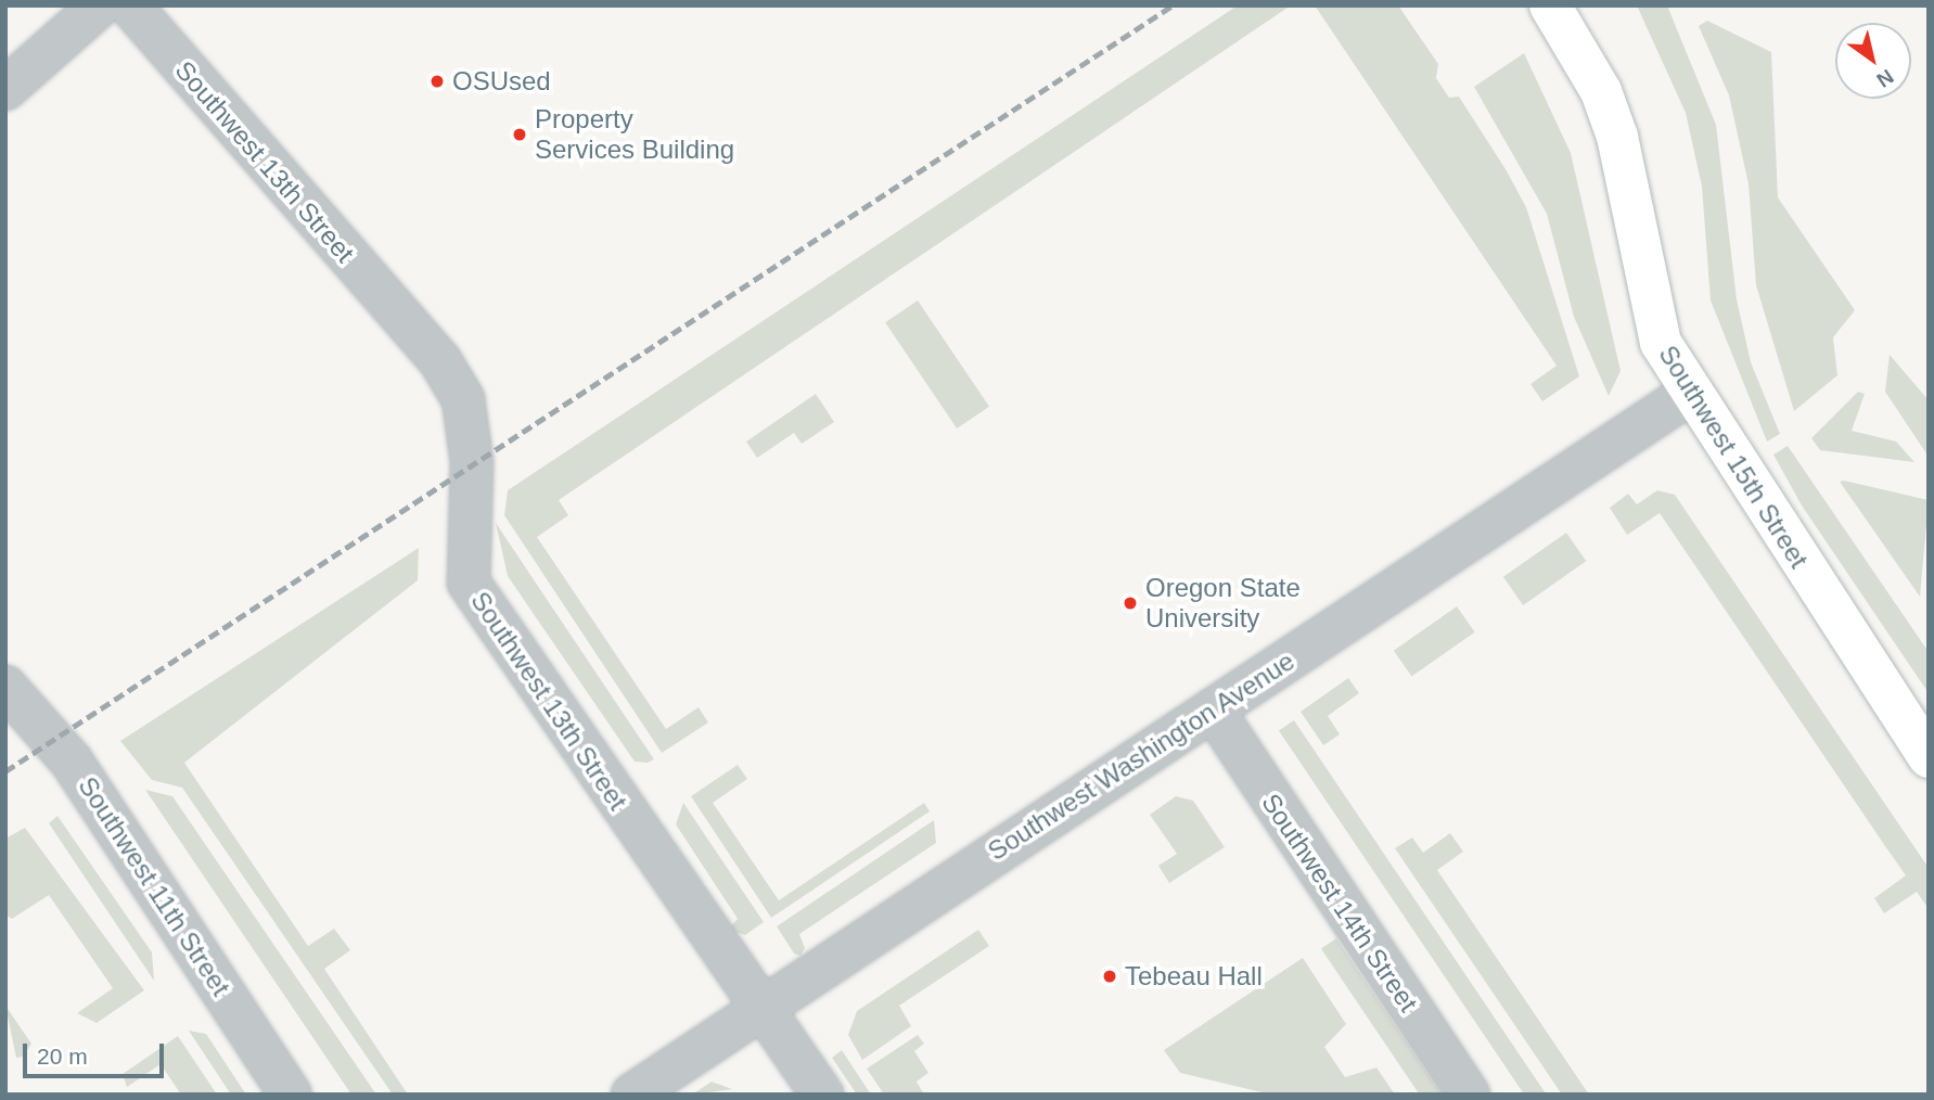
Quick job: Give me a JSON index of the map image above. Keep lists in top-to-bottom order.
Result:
{
  "streets": {
    "main road": ["Southwest 15th Street"],
    "street": [
      "Southwest 13th Street",
      "Southwest Washington Avenue",
      "Southwest 11th Street",
      "Southwest 14th Street"
    ]
  },
  "crossings": [
    ["Southwest 13th Street", "Southwest Washington Avenue"],
    ["Southwest 15th Street", "Southwest Washington Avenue"],
    ["Southwest Washington Avenue", "Southwest 14th Street"]
  ],
  "places": [
    "OSUsed",
    "Property Services Building",
    "Oregon State University",
    "Tebeau Hall"
  ],
  "scale_bar": "20 m",
  "north": "bottom right"
}
